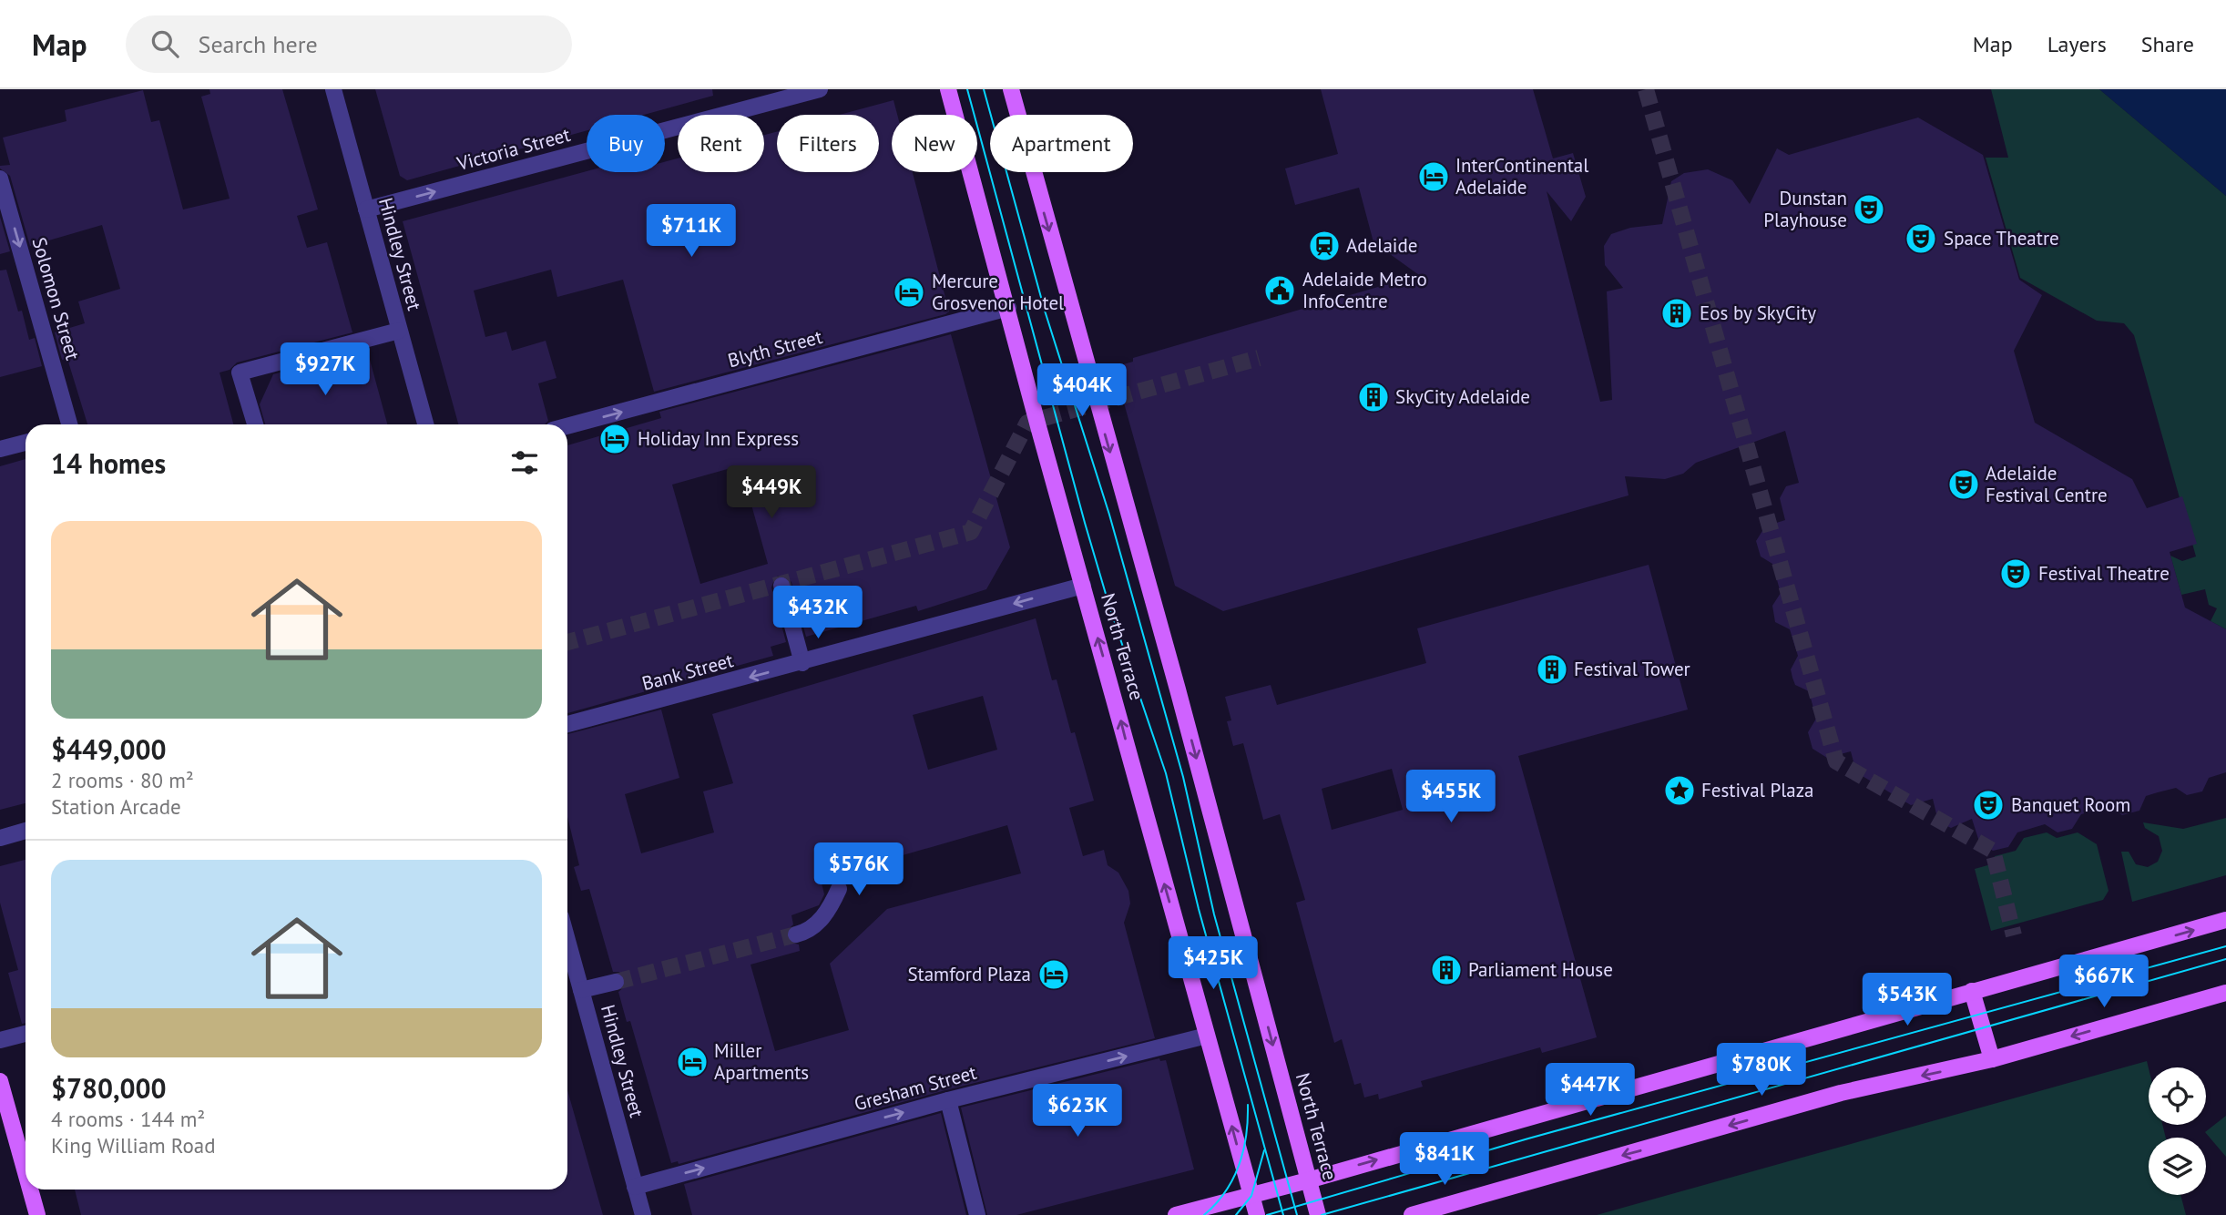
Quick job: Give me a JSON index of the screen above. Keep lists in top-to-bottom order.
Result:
{
  "streets": {
    "main road": ["North Terrace"],
    "street": [
      "Victoria Street",
      "Hindley Street",
      "Solomon Street",
      "Blyth Street",
      "Bank Street",
      "Gresham Street"
    ]
  },
  "crossings": [
    ["Victoria Street", "Hindley Street"],
    ["Hindley Street", "Gresham Street"],
    ["Blyth Street", "North Terrace"],
    ["North Terrace", "Bank Street"],
    ["North Terrace", "Gresham Street"]
  ],
  "one_way": [
    "Victoria Street",
    "Solomon Street",
    "Blyth Street",
    "Bank Street",
    "Gresham Street"
  ],
  "places": {
    "hotel": [
      "InterContinental Adelaide",
      "Mercure Grosvenor Hotel",
      "Holiday Inn Express",
      "Stamford Plaza",
      "Miller Apartments"
    ],
    "theatre": [
      "Dunstan Playhouse",
      "Space Theatre",
      "Adelaide Festival Centre",
      "Festival Theatre",
      "Banquet Room"
    ],
    "station": ["Adelaide"],
    "public building": ["Adelaide Metro InfoCentre"],
    "building": [
      "Eos by SkyCity",
      "SkyCity Adelaide",
      "Festival Tower",
      "Parliament House"
    ],
    "place": ["Festival Plaza"]
  },
  "page": {
    "header": "Map",
    "search": "Search here",
    "nav": ["Map", "Layers", "Share"],
    "chip": [
      "Buy",
      "Rent",
      "Filters",
      "New",
      "Apartment"
    ],
    "price": [
      "$711K",
      "$927K",
      "$404K",
      "$449K",
      "$432K",
      "$455K",
      "$576K",
      "$425K",
      "$667K",
      "$543K",
      "$780K",
      "$447K",
      "$623K",
      "$841K"
    ],
    "heading": "14 homes",
    "list": [
      {
        "name": "$449,000",
        "note": "2 rooms · 80 m² · Station Arcade"
      },
      {
        "name": "$780,000",
        "note": "4 rooms · 144 m² · King William Road"
      }
    ]
  }
}
